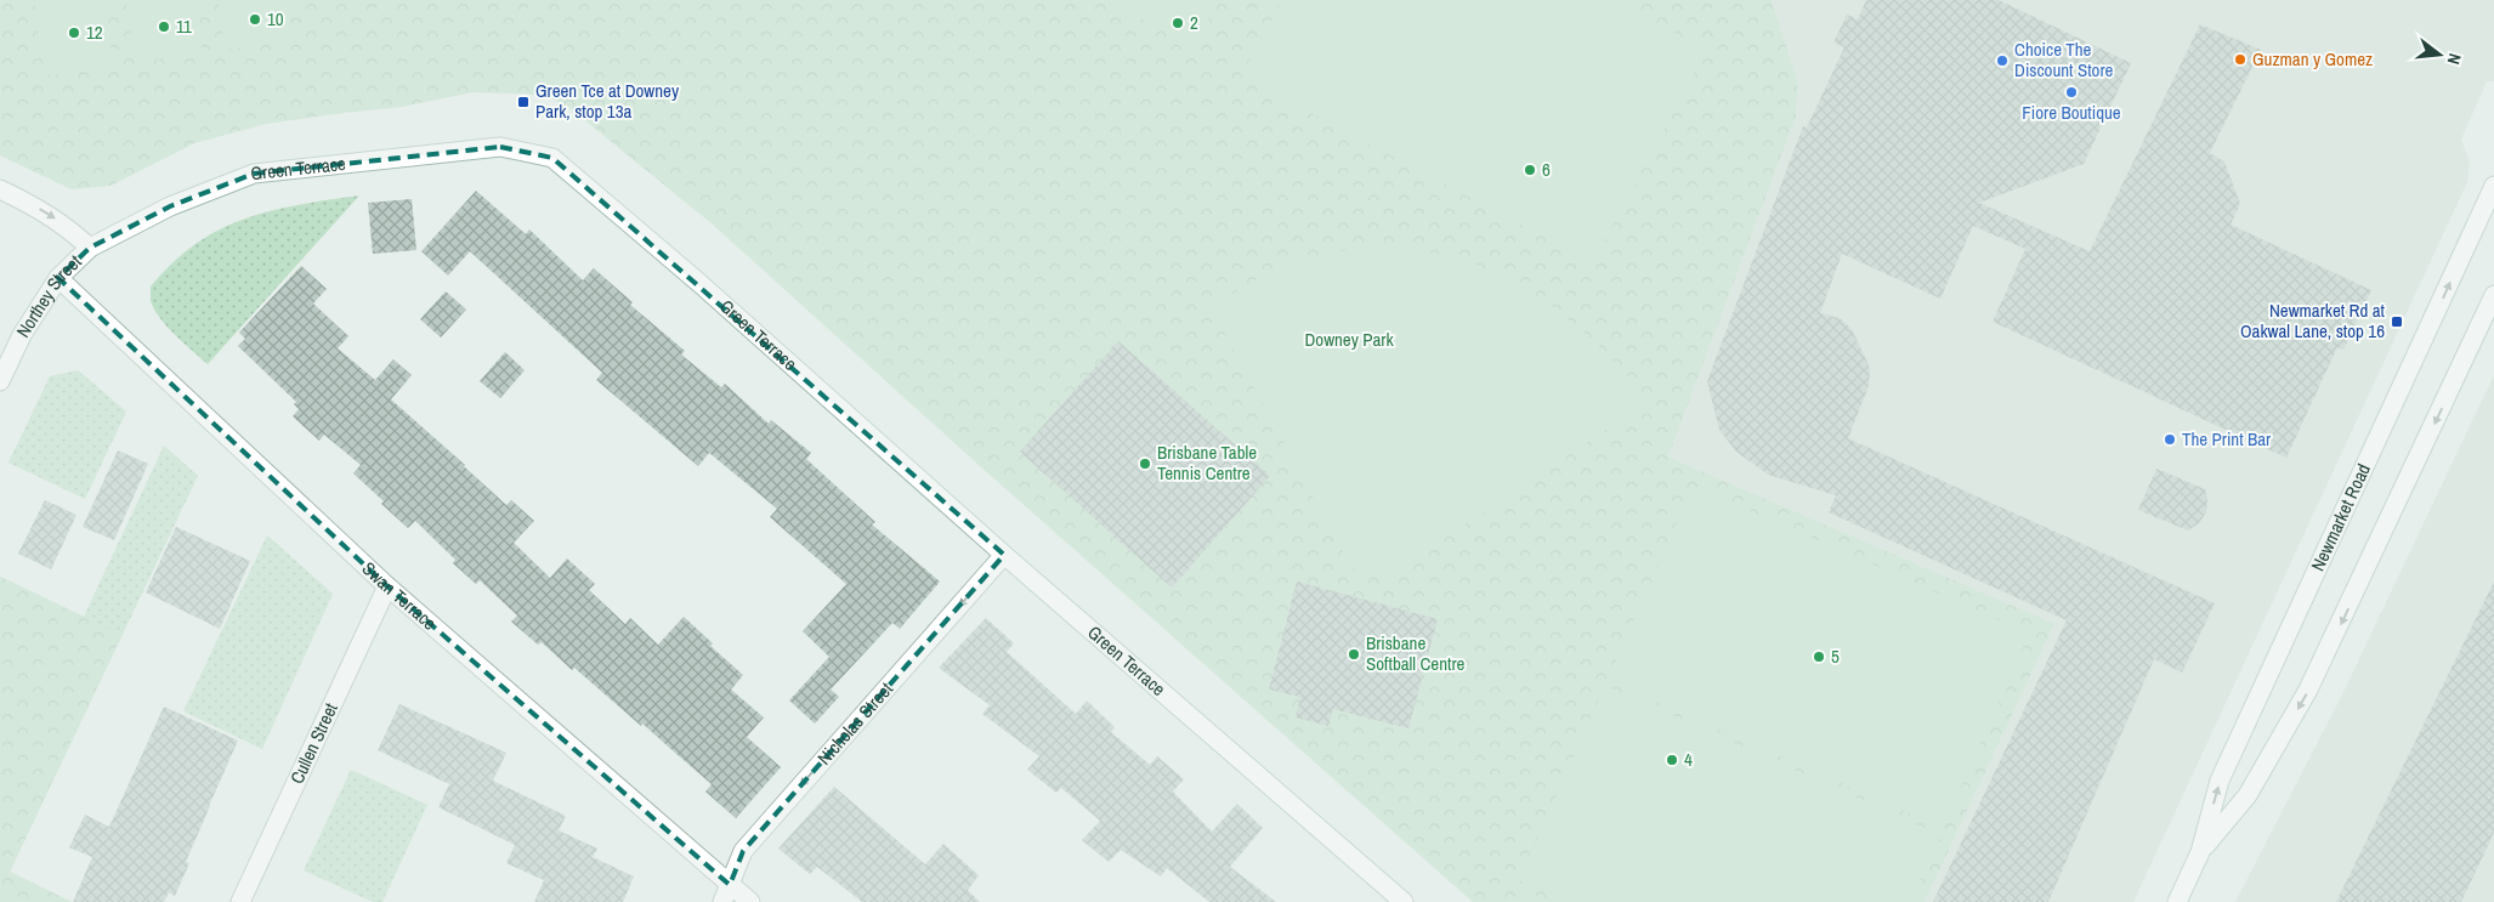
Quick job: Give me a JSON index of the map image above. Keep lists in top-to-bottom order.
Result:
{
  "streets": {
    "street": [
      "Green Terrace",
      "Northey Street",
      "Newmarket Road",
      "Swan Terrace",
      "Nicholas Street",
      "Cullen Street"
    ]
  },
  "crossings": [
    ["Green Terrace", "Northey Street"],
    ["Green Terrace", "Nicholas Street"],
    ["Northey Street", "Swan Terrace"],
    ["Swan Terrace", "Nicholas Street"],
    ["Swan Terrace", "Cullen Street"]
  ],
  "one_way": ["Nicholas Street"],
  "parks": ["Downey Park"],
  "places": {
    "other": [
      "10",
      "2",
      "11",
      "12",
      "Guzman y Gomez",
      "Choice The Discount Store",
      "Fiore Boutique",
      "6",
      "The Print Bar",
      "Brisbane Table Tennis Centre",
      "Brisbane Softball Centre",
      "5",
      "4"
    ],
    "transit": ["Green Tce at Downey Park, stop 13a", "Newmarket Rd at Oakwal Lane, stop 16"]
  },
  "north": "right"
}
